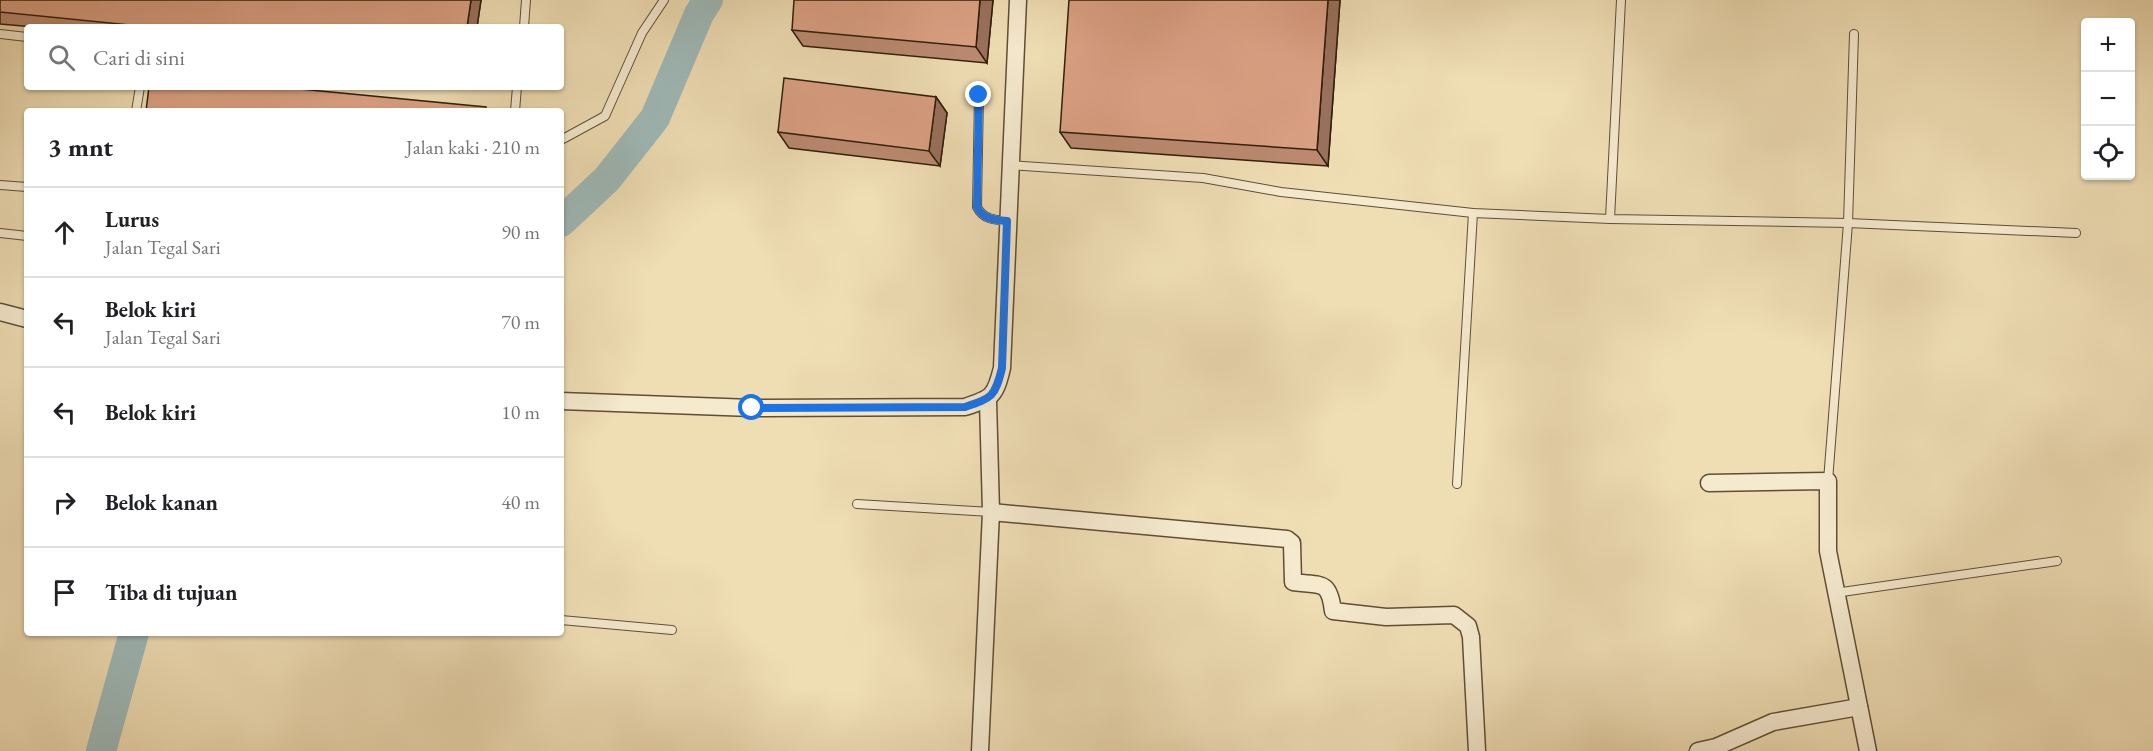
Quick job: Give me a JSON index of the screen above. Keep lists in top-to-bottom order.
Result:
{
  "page": {
    "map_buttons": ["+", "−"],
    "search": "Cari di sini",
    "heading": ["3 mnt", "Jalan kaki · 210 m"],
    "list": [
      ["Lurus", "Jalan Tegal Sari", "90 m"],
      ["Belok kiri", "Jalan Tegal Sari", "70 m"],
      ["Belok kiri", "10 m"],
      ["Belok kanan", "40 m"],
      "Tiba di tujuan"
    ]
  }
}
